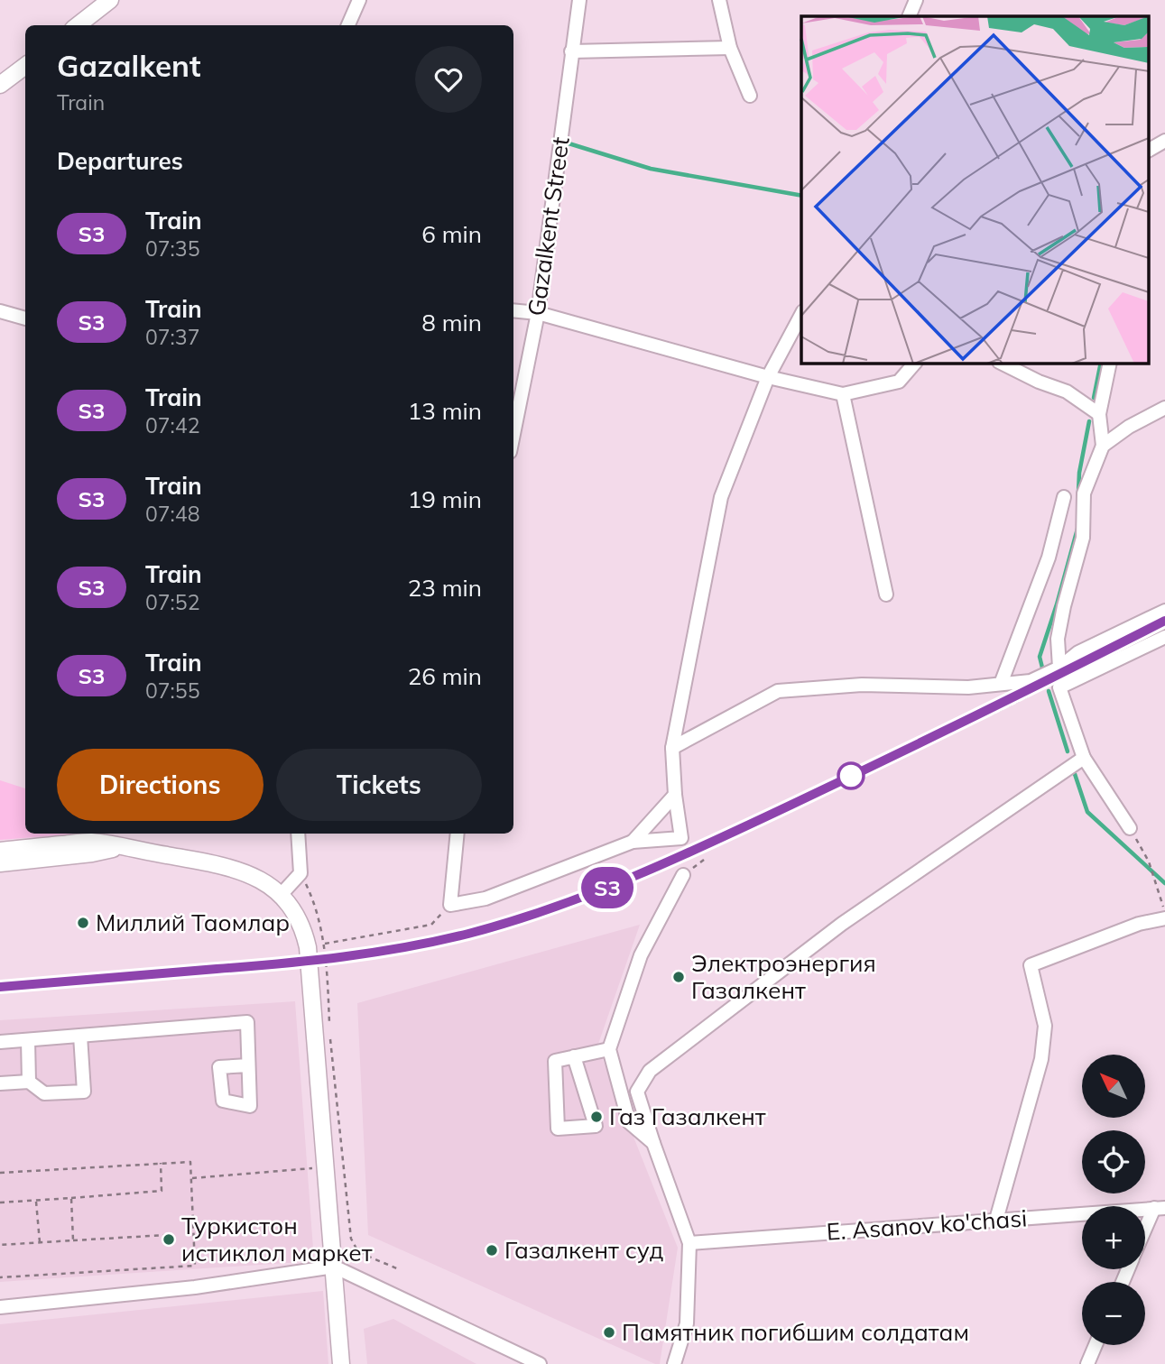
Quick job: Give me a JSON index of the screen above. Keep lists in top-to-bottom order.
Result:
{
  "streets": {
    "street": ["Gazalkent Street", "E. Asanov ko'chasi"]
  },
  "places": [
    "Миллий Таомлар",
    "Электроэнергия Газалкент",
    "Газ Газалкент",
    "Туркистон истиклол маркет",
    "Газалкент суд",
    "Памятник погибшим солдатам"
  ],
  "north": "top left",
  "page": {
    "on_map": "S3",
    "heading": [
      ["Gazalkent", "Train"],
      "Departures"
    ],
    "list": [
      {
        "mark": "S3",
        "name": "Train",
        "note": "07:35",
        "value": "6 min"
      },
      {
        "mark": "S3",
        "name": "Train",
        "note": "07:37",
        "value": "8 min"
      },
      {
        "mark": "S3",
        "name": "Train",
        "note": "07:42",
        "value": "13 min"
      },
      {
        "mark": "S3",
        "name": "Train",
        "note": "07:48",
        "value": "19 min"
      },
      {
        "mark": "S3",
        "name": "Train",
        "note": "07:52",
        "value": "23 min"
      },
      {
        "mark": "S3",
        "name": "Train",
        "note": "07:55",
        "value": "26 min"
      }
    ],
    "buttons": ["Directions", "Tickets"],
    "map_buttons": ["+", "−"]
  }
}
